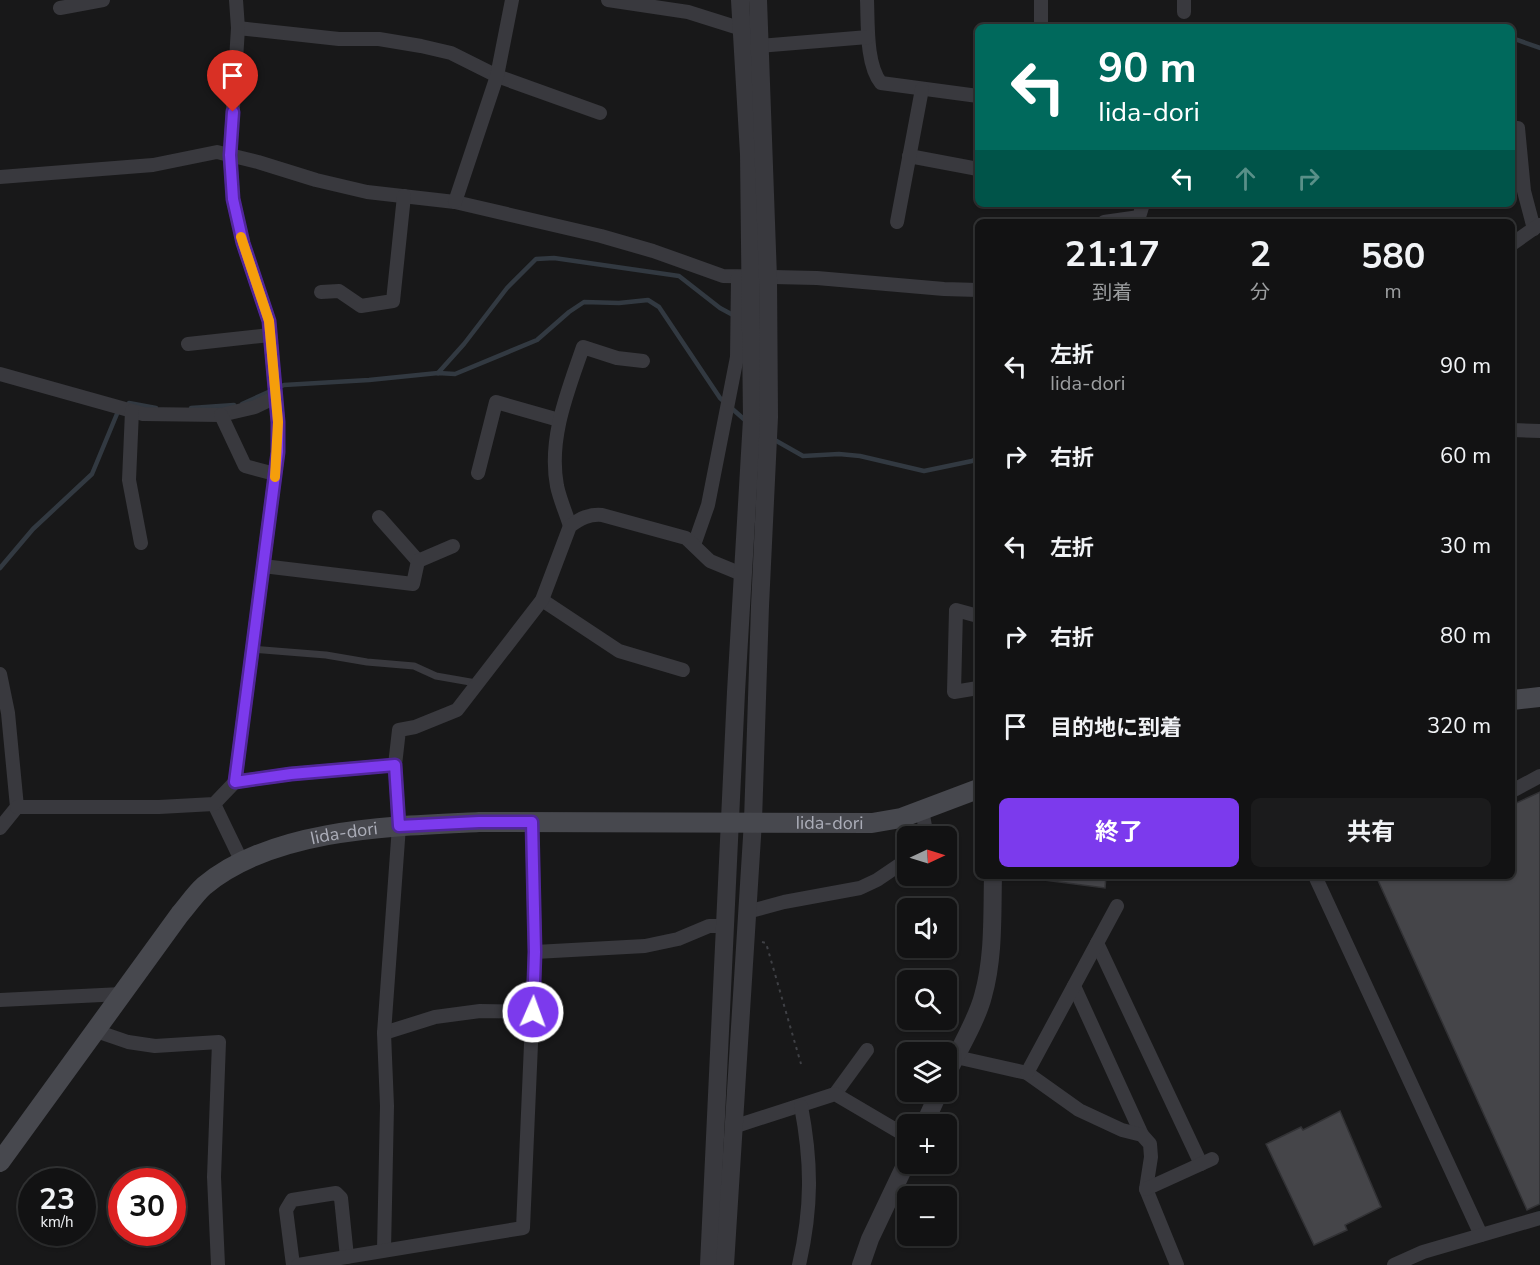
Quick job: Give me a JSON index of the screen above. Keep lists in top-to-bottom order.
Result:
{
  "streets": {
    "main road": ["Iida-dori"]
  },
  "north": "right",
  "page": {
    "turn": ["90 m", "Iida-dori"],
    "eta": [
      "21:17",
      "到着",
      "2",
      "分",
      "580",
      "m"
    ],
    "list": [
      {
        "name": "左折",
        "note": "Iida-dori",
        "value": "90 m"
      },
      {
        "name": "右折",
        "value": "60 m"
      },
      {
        "name": "左折",
        "value": "30 m"
      },
      {
        "name": "右折",
        "value": "80 m"
      },
      {
        "name": "目的地に到着",
        "value": "320 m"
      }
    ],
    "buttons": ["終了", "共有"],
    "map_buttons": ["+", "−"],
    "speed": "23 km/h",
    "limit": "30"
  }
}
